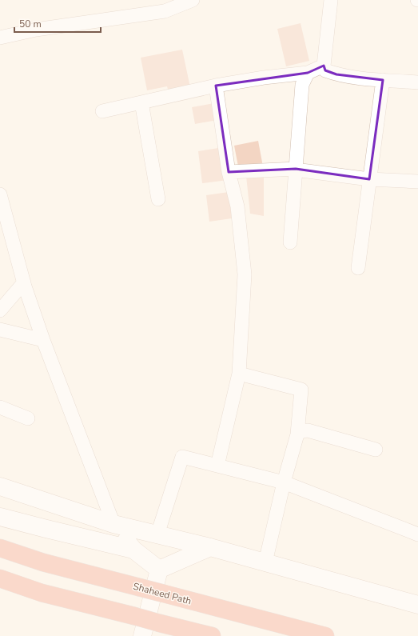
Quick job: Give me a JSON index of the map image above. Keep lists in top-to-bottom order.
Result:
{
  "streets": {
    "highway": ["Shaheed Path"]
  },
  "scale_bar": "50 m"
}
